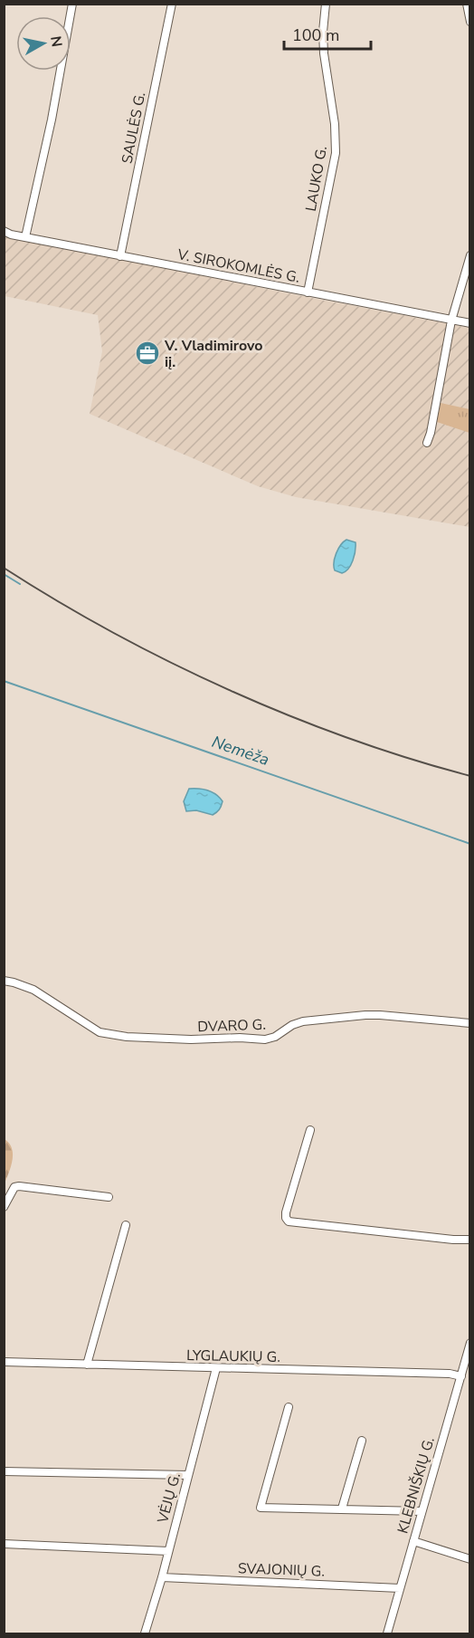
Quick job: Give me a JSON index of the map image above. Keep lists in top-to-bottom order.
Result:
{
  "streets": {
    "street": [
      "SAULĖS G.",
      "LAUKO G.",
      "V. SIROKOMLĖS G.",
      "DVARO G.",
      "LYGLAUKIŲ G.",
      "KLEBNIŠKIŲ G.",
      "VĖJŲ G.",
      "SVAJONIŲ G."
    ]
  },
  "crossings": [
    ["SAULĖS G.", "V. SIROKOMLĖS G."],
    ["LAUKO G.", "V. SIROKOMLĖS G."],
    ["LYGLAUKIŲ G.", "KLEBNIŠKIŲ G."],
    ["LYGLAUKIŲ G.", "VĖJŲ G."],
    ["KLEBNIŠKIŲ G.", "SVAJONIŲ G."],
    ["VĖJŲ G.", "SVAJONIŲ G."]
  ],
  "water": ["Nemėža"],
  "places": {
    "office": ["V. Vladimirovo iį."]
  },
  "scale_bar": "100 m",
  "north": "right"
}
